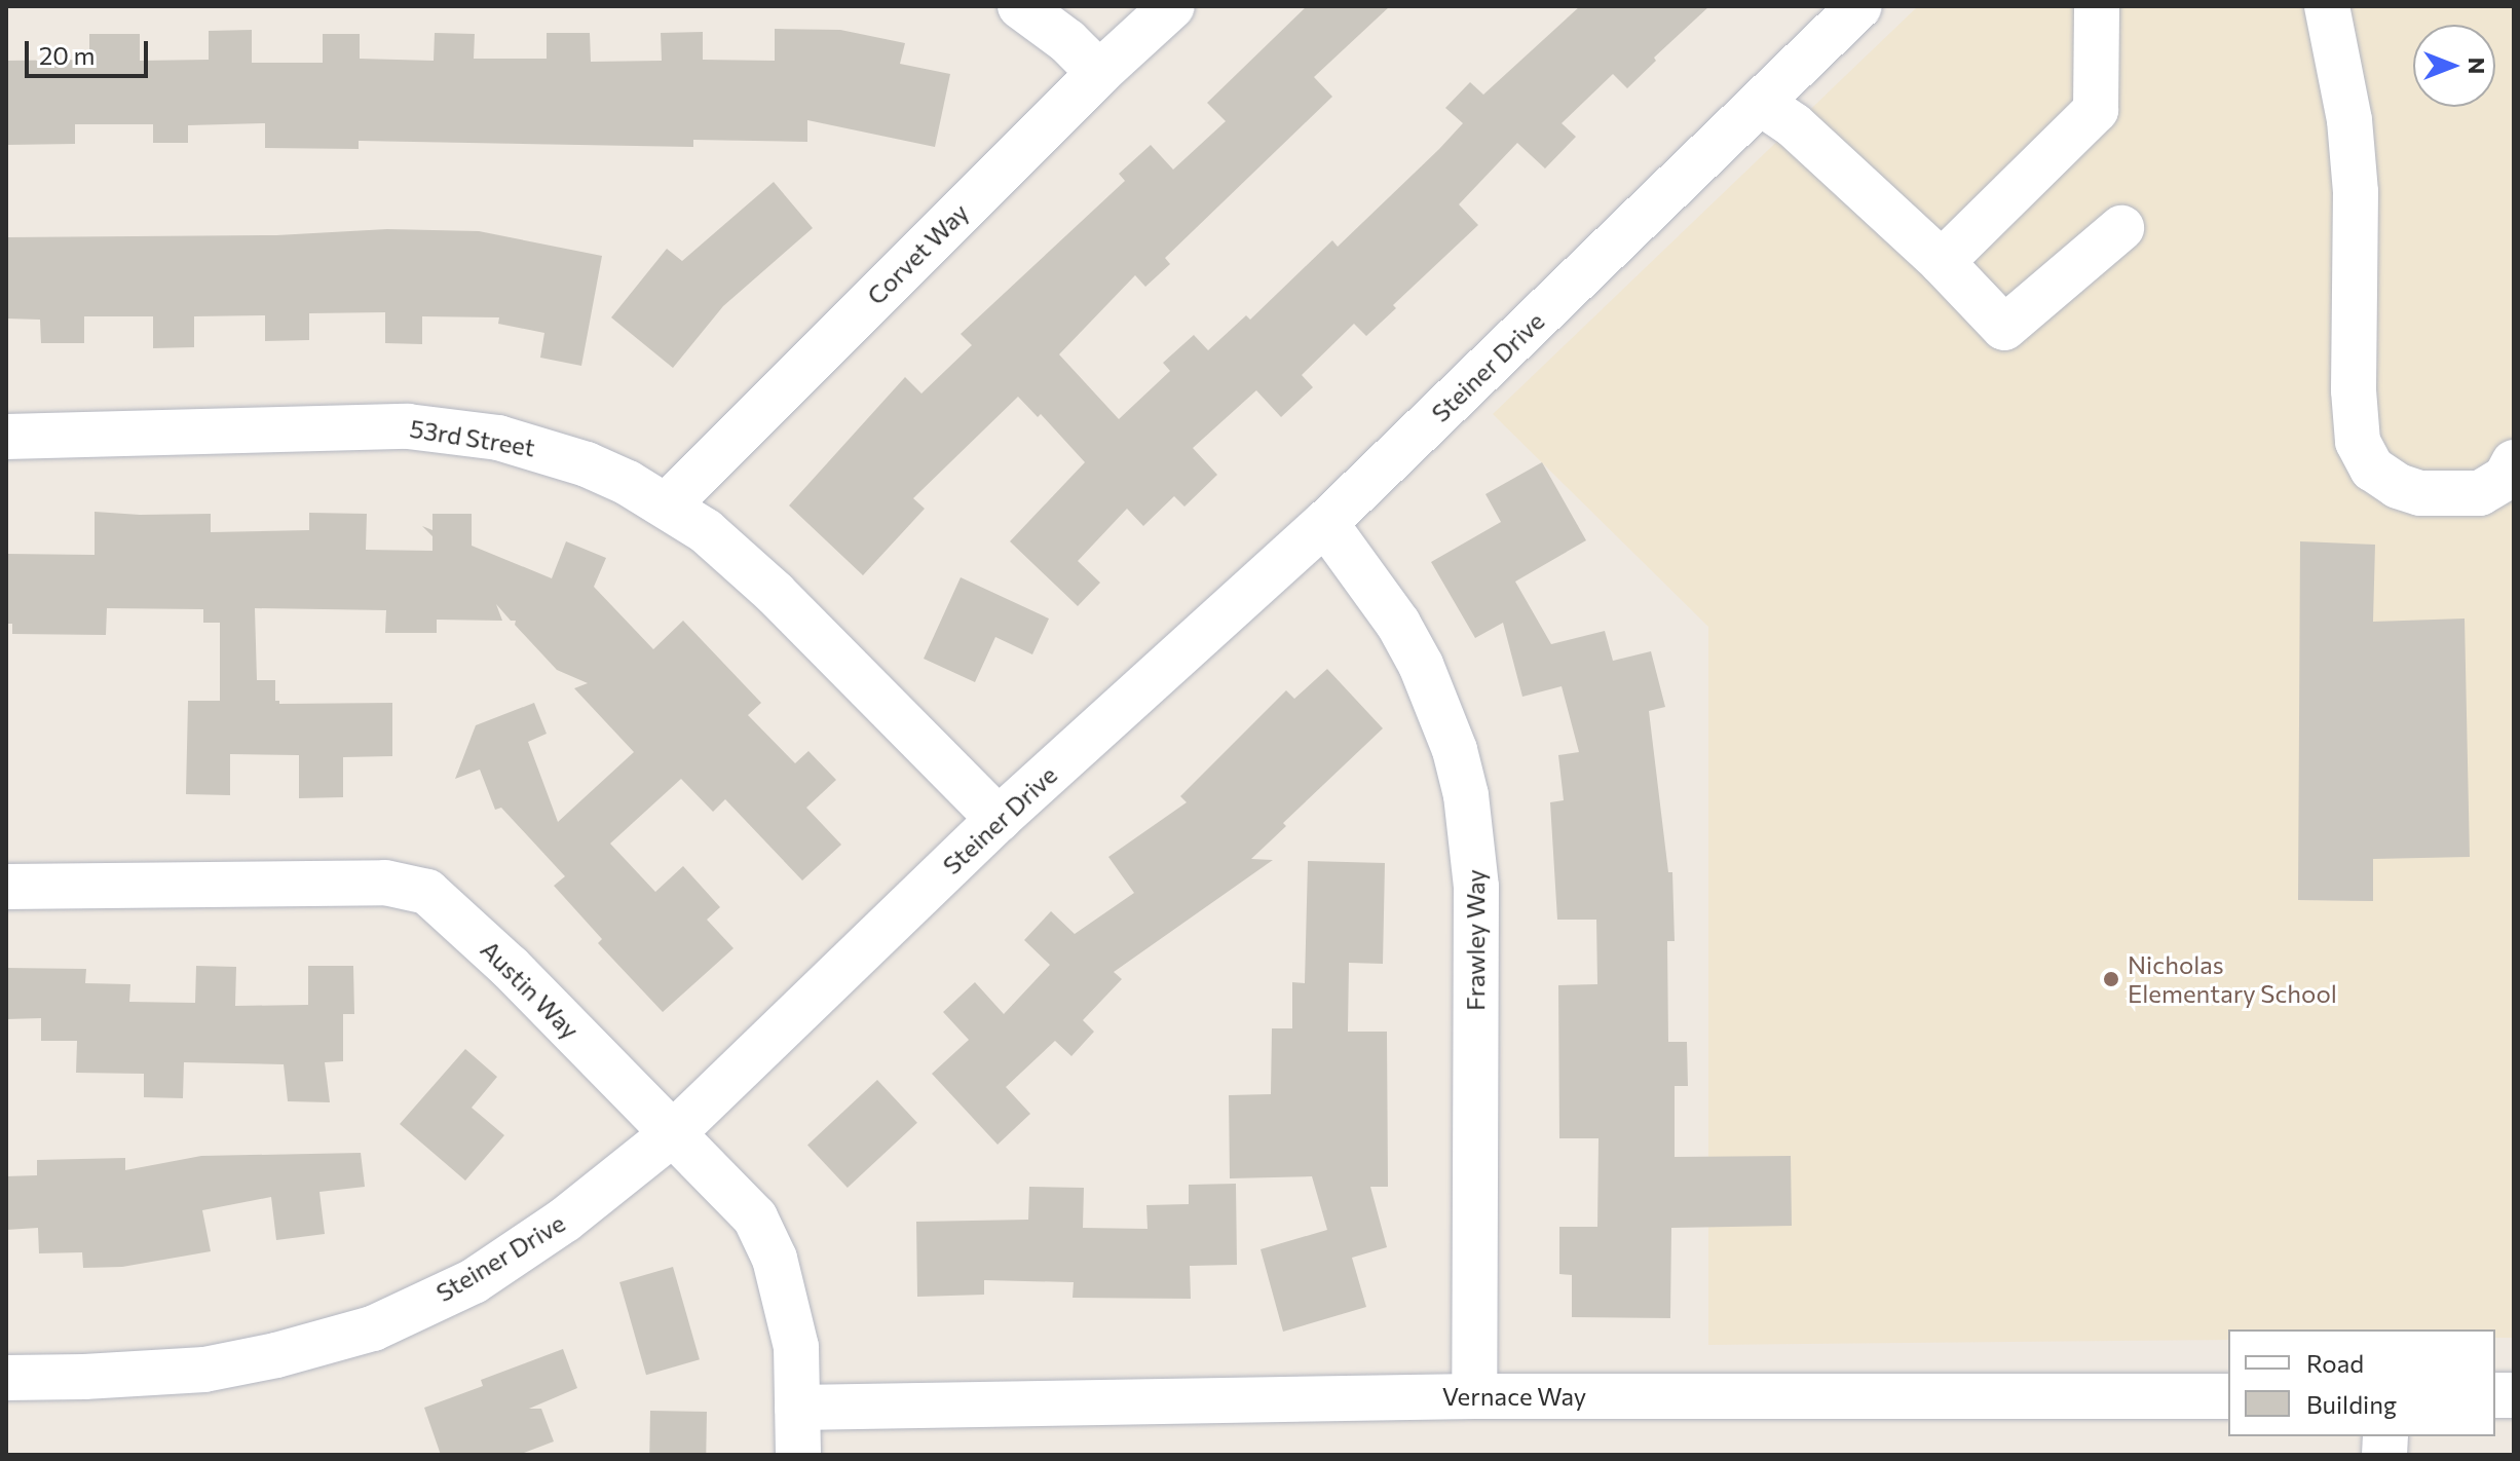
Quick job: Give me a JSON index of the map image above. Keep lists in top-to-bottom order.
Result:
{
  "streets": {
    "street": [
      "Corvet Way",
      "Steiner Drive",
      "53rd Street",
      "Frawley Way",
      "Austin Way",
      "Vernace Way"
    ]
  },
  "crossings": [
    ["Corvet Way", "53rd Street"],
    ["Steiner Drive", "53rd Street"],
    ["Steiner Drive", "Frawley Way"],
    ["Steiner Drive", "Austin Way"],
    ["Frawley Way", "Vernace Way"],
    ["Austin Way", "Vernace Way"]
  ],
  "places": ["Nicholas Elementary School"],
  "legend": ["Road", "Building"],
  "scale_bar": "20 m",
  "north": "right"
}
